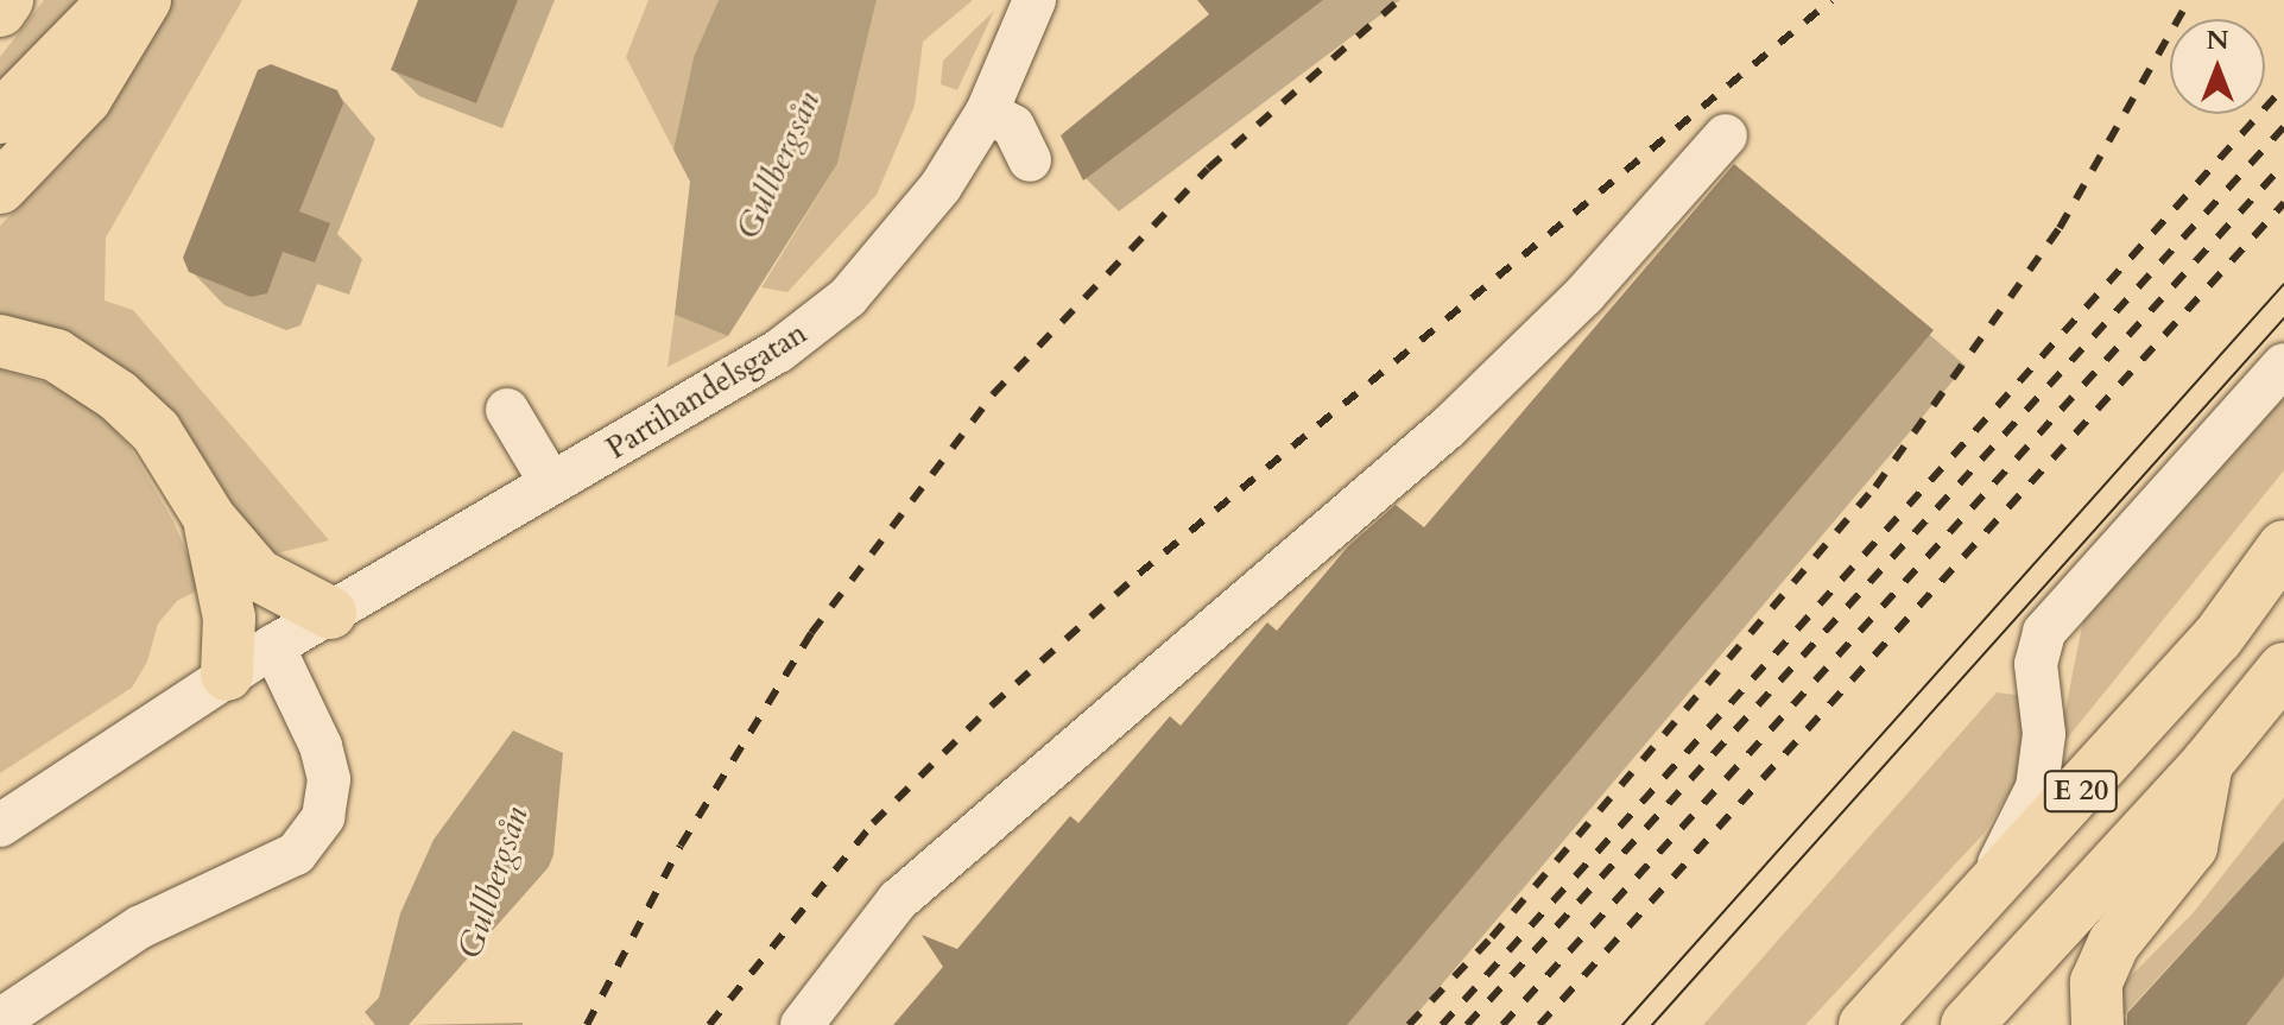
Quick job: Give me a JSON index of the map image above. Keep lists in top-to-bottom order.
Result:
{
  "streets": {
    "highway": ["E 20"],
    "street": ["Partihandelsgatan"]
  },
  "water": ["Gullbergsån"],
  "north": "top"
}
